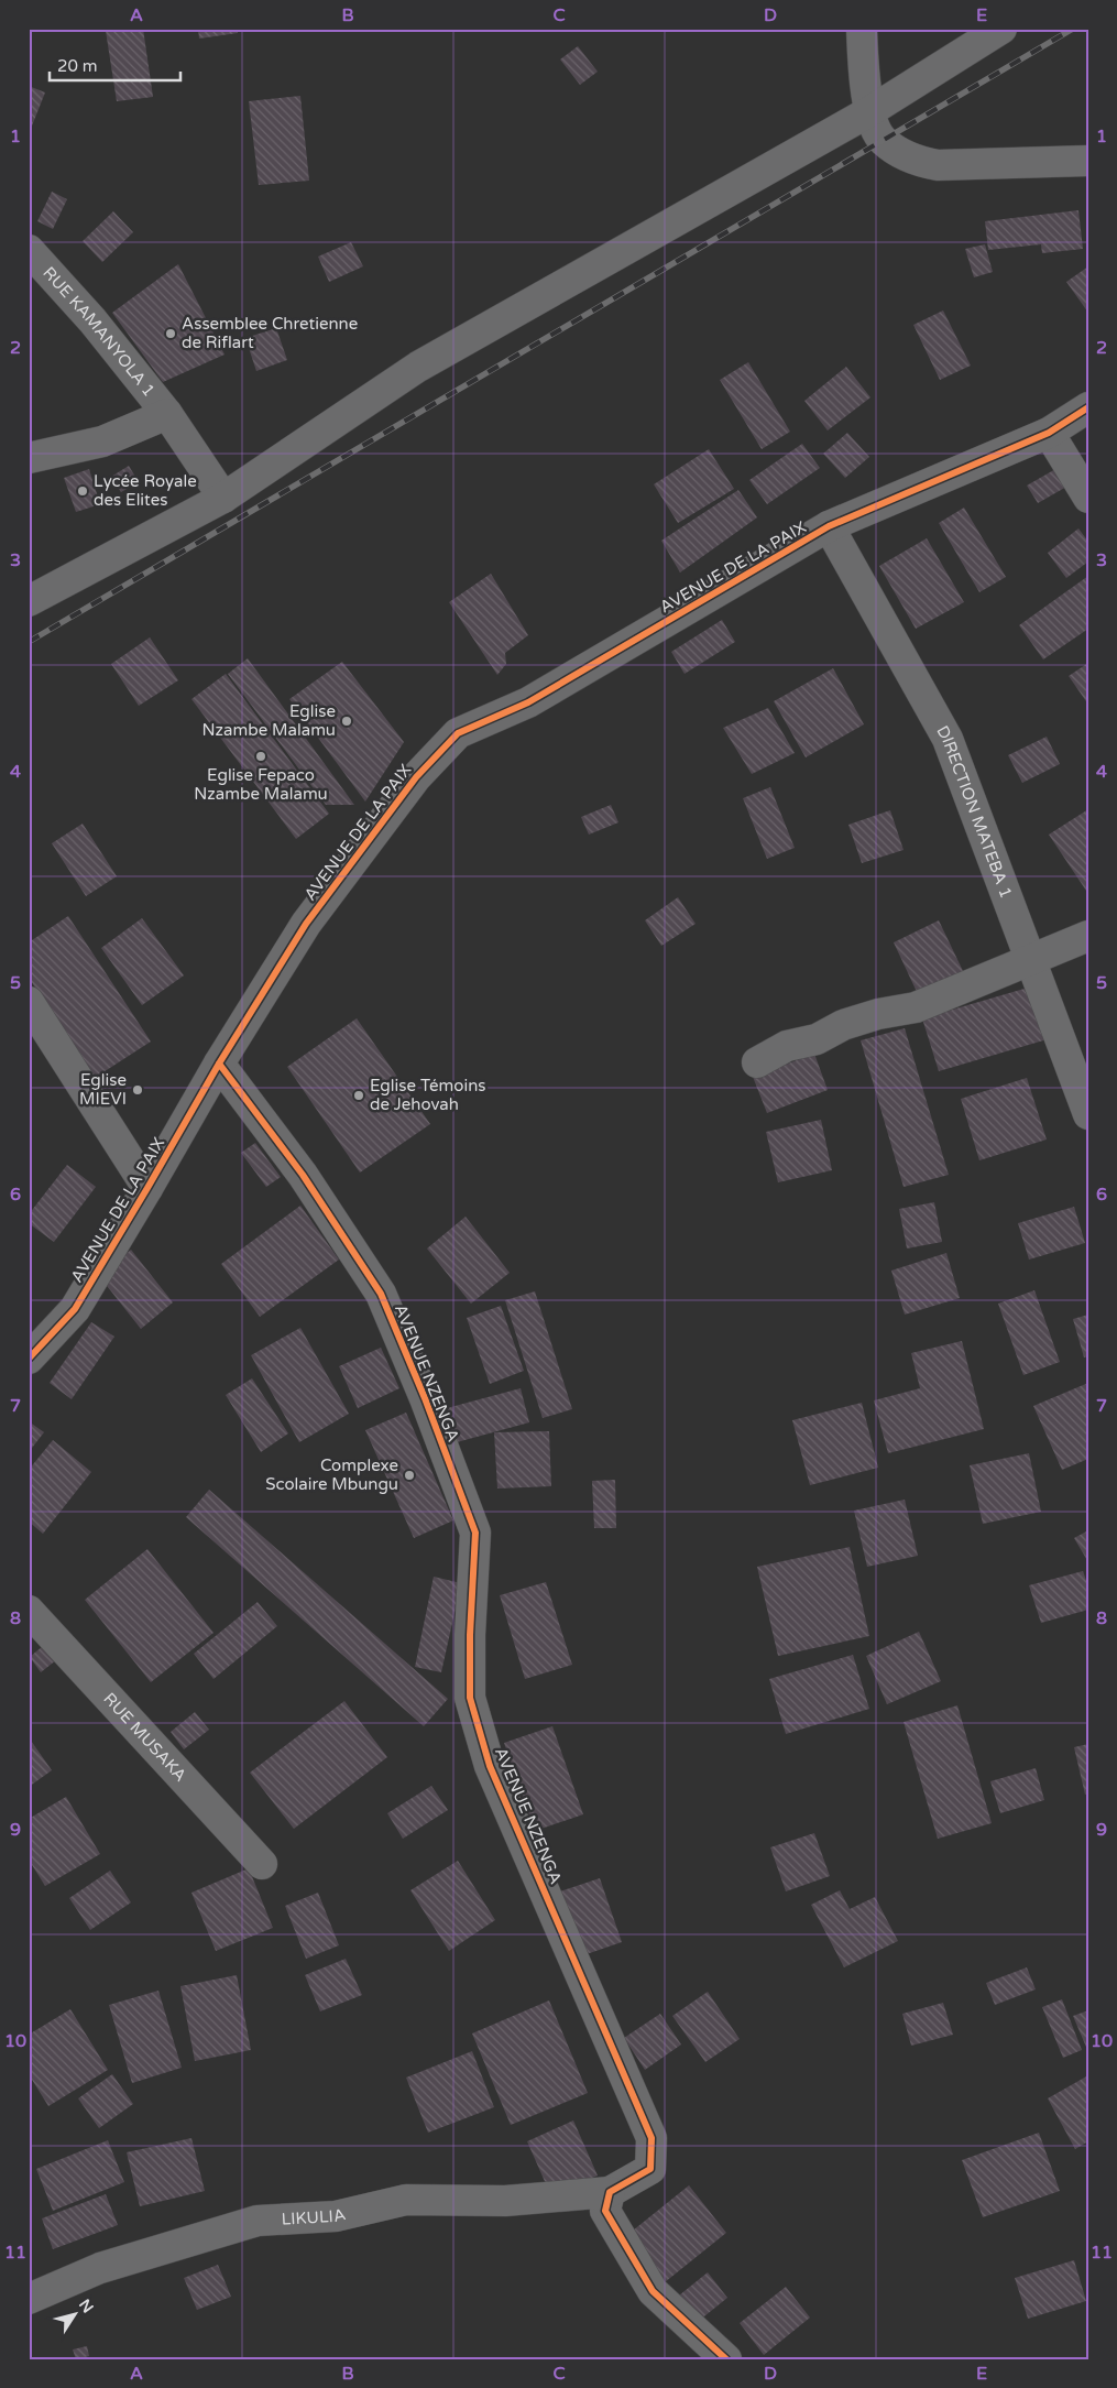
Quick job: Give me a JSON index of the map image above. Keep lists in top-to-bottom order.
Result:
{
  "streets": {
    "street": [
      "RUE KAMANYOLA 1",
      "AVENUE DE LA PAIX",
      "DIRECTION MATEBA 1",
      "AVENUE NZENGA",
      "RUE MUSAKA",
      "LIKULIA"
    ]
  },
  "crossings": [
    ["AVENUE DE LA PAIX", "DIRECTION MATEBA 1"],
    ["AVENUE DE LA PAIX", "AVENUE NZENGA"],
    ["AVENUE NZENGA", "LIKULIA"]
  ],
  "places": [
    "Assemblee Chretienne de Riflart",
    "Lycée Royale des Elites",
    "Eglise Nzambe Malamu",
    "Eglise Fepaco Nzambe Malamu",
    "Eglise MIEVI",
    "Eglise Témoins de Jehovah",
    "Complexe Scolaire Mbungu"
  ],
  "scale_bar": "20 m",
  "north": "top right",
  "grid": {
    "columns": [
      "A",
      "B",
      "C",
      "D",
      "E"
    ],
    "rows": [
      "1",
      "2",
      "3",
      "4",
      "5",
      "6",
      "7",
      "8",
      "9",
      "10",
      "11"
    ]
  }
}
